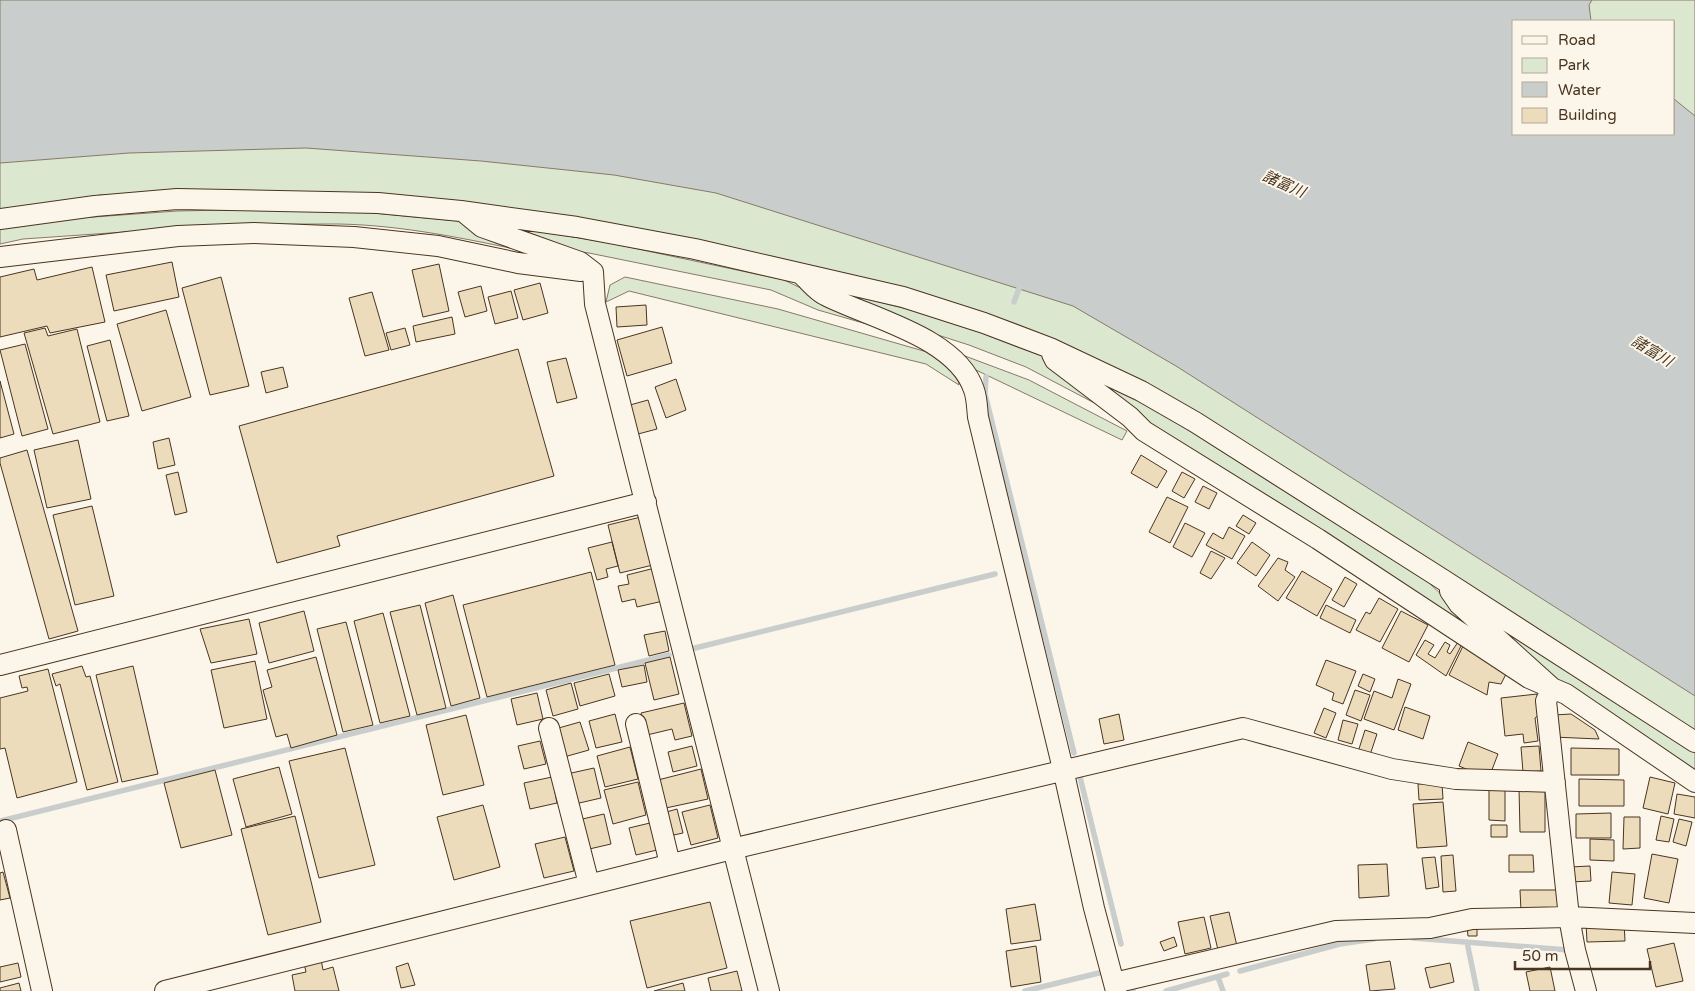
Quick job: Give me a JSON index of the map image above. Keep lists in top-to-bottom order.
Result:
{
  "water": ["諸富川"],
  "legend": [
    "Road",
    "Park",
    "Water",
    "Building"
  ],
  "scale_bar": "50 m"
}
